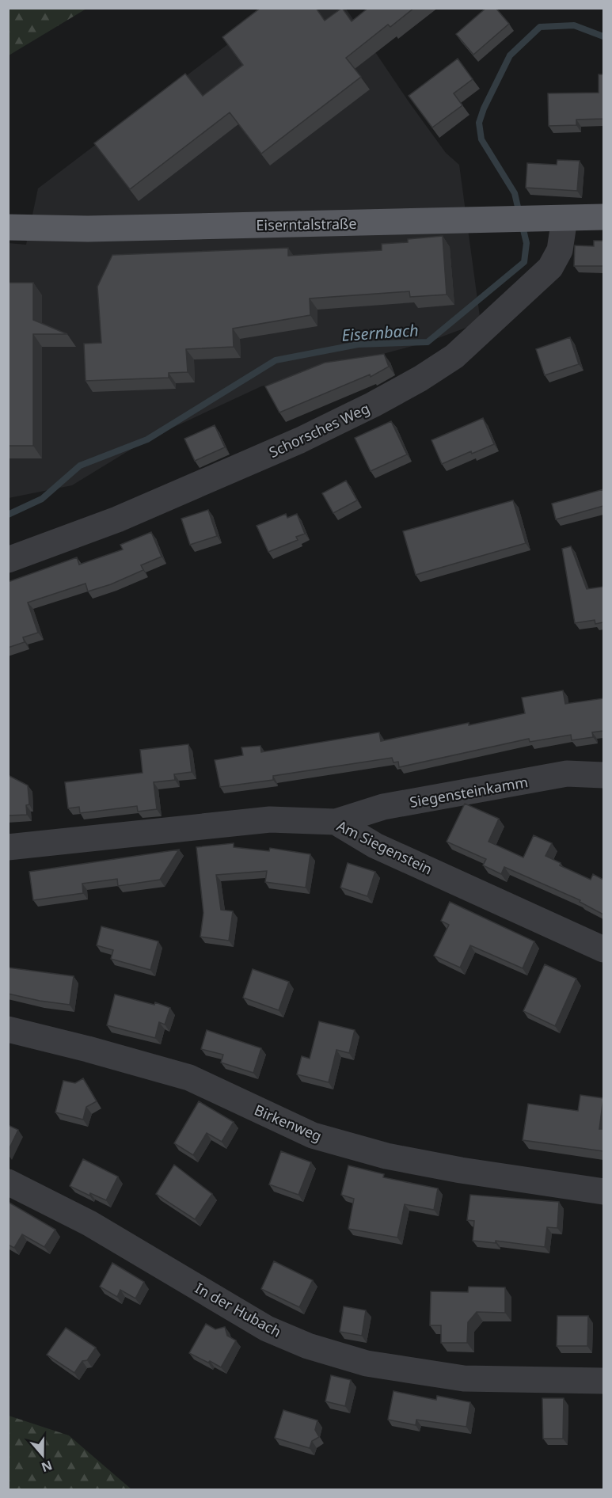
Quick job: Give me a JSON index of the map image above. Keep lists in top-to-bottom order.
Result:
{
  "streets": {
    "main road": ["Eiserntalstraße"],
    "street": [
      "Schorsches Weg",
      "Siegensteinkamm",
      "Am Siegenstein",
      "Birkenweg",
      "In der Hubach"
    ]
  },
  "crossings": [
    ["Eiserntalstraße", "Schorsches Weg"],
    ["Siegensteinkamm", "Am Siegenstein"]
  ],
  "water": ["Eisernbach"],
  "north": "bottom"
}
